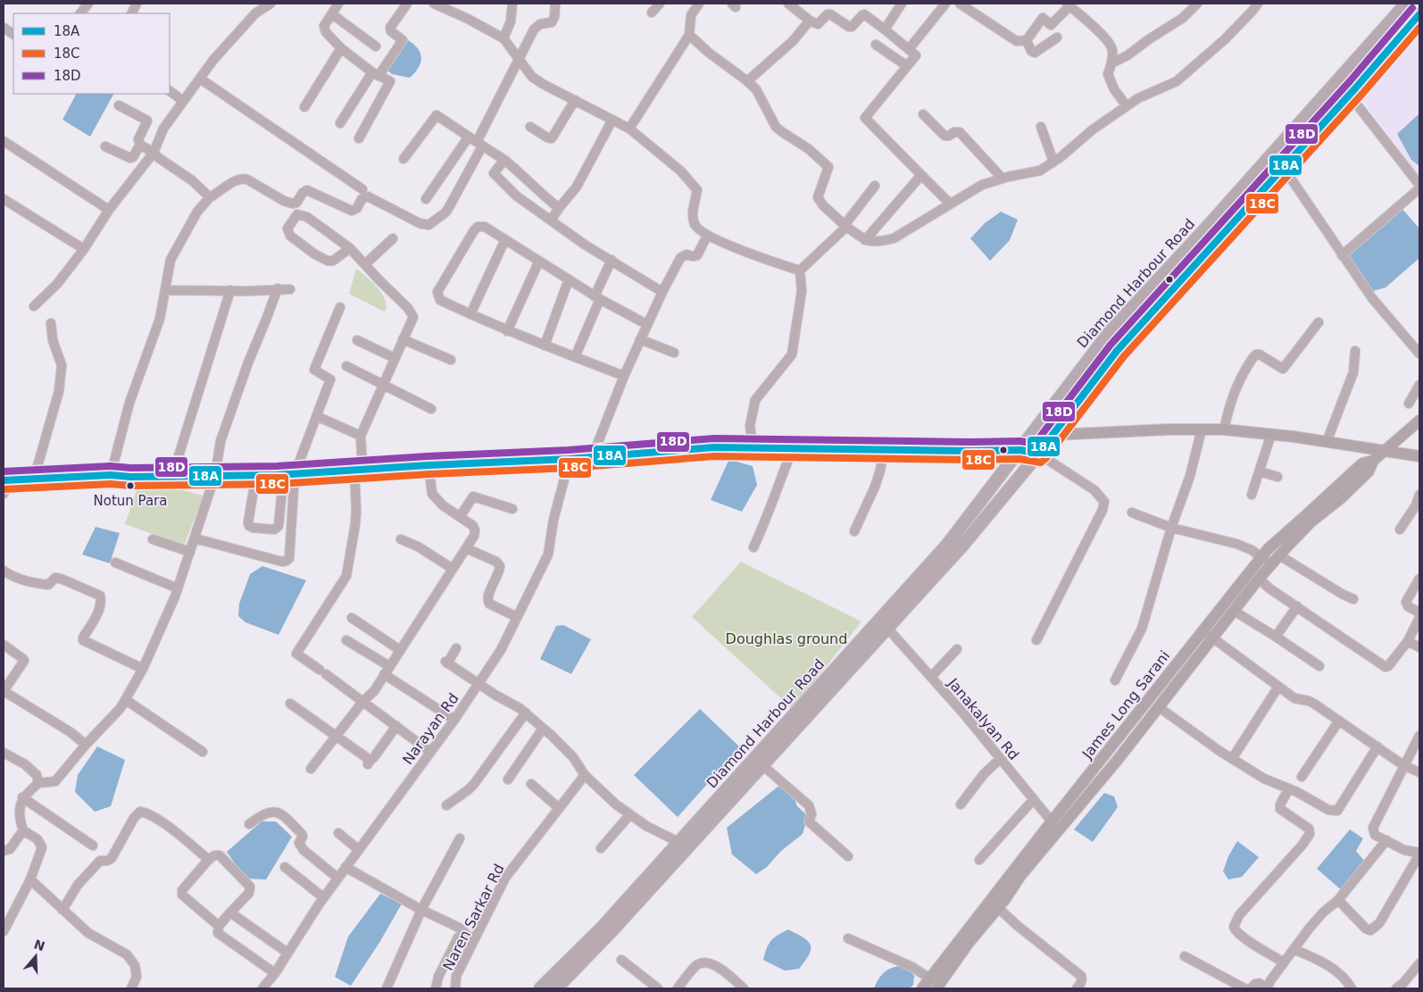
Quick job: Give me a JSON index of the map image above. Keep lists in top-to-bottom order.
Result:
{
  "streets": {
    "highway": ["Diamond Harbour Road"],
    "main road": ["James Long Sarani"],
    "street": ["Janakalyan Rd", "Narayan Rd", "Naren Sarkar Rd"]
  },
  "crossings": [
    ["Diamond Harbour Road", "Janakalyan Rd"],
    ["James Long Sarani", "Janakalyan Rd"]
  ],
  "parks": ["Doughlas ground"],
  "places": ["Notun Para"],
  "lines": ["transit line 18D", "transit line 18A", "transit line 18C"],
  "legend": ["18A", "18C", "18D"],
  "north": "top"
}
